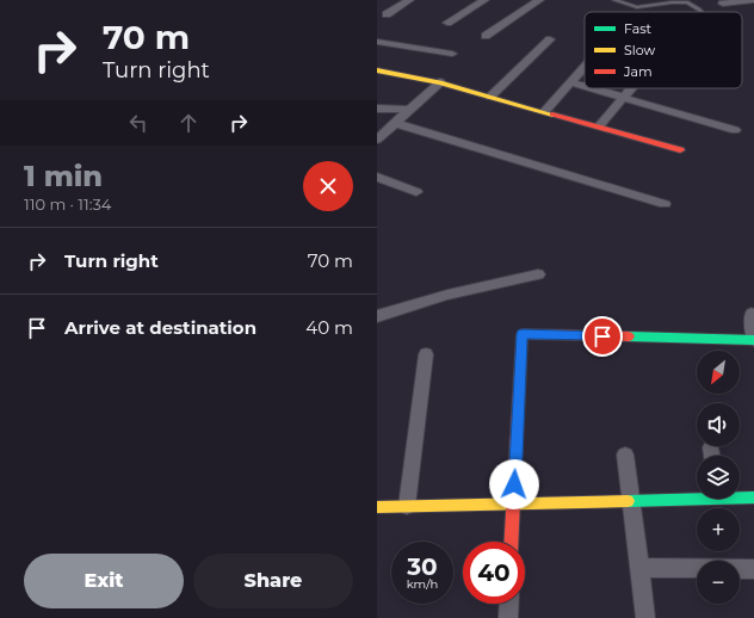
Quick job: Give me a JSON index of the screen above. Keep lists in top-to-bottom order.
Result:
{
  "legend": ["Fast", "Slow", "Jam"],
  "north": "bottom left",
  "page": {
    "turn": ["70 m", "Turn right"],
    "heading": ["1 min", "110 m · 11:34"],
    "list": [
      {
        "name": "Turn right",
        "value": "70 m"
      },
      {
        "name": "Arrive at destination",
        "value": "40 m"
      }
    ],
    "map_buttons": ["+", "−"],
    "speed": "30 km/h",
    "limit": "40",
    "buttons": ["Exit", "Share"]
  }
}
